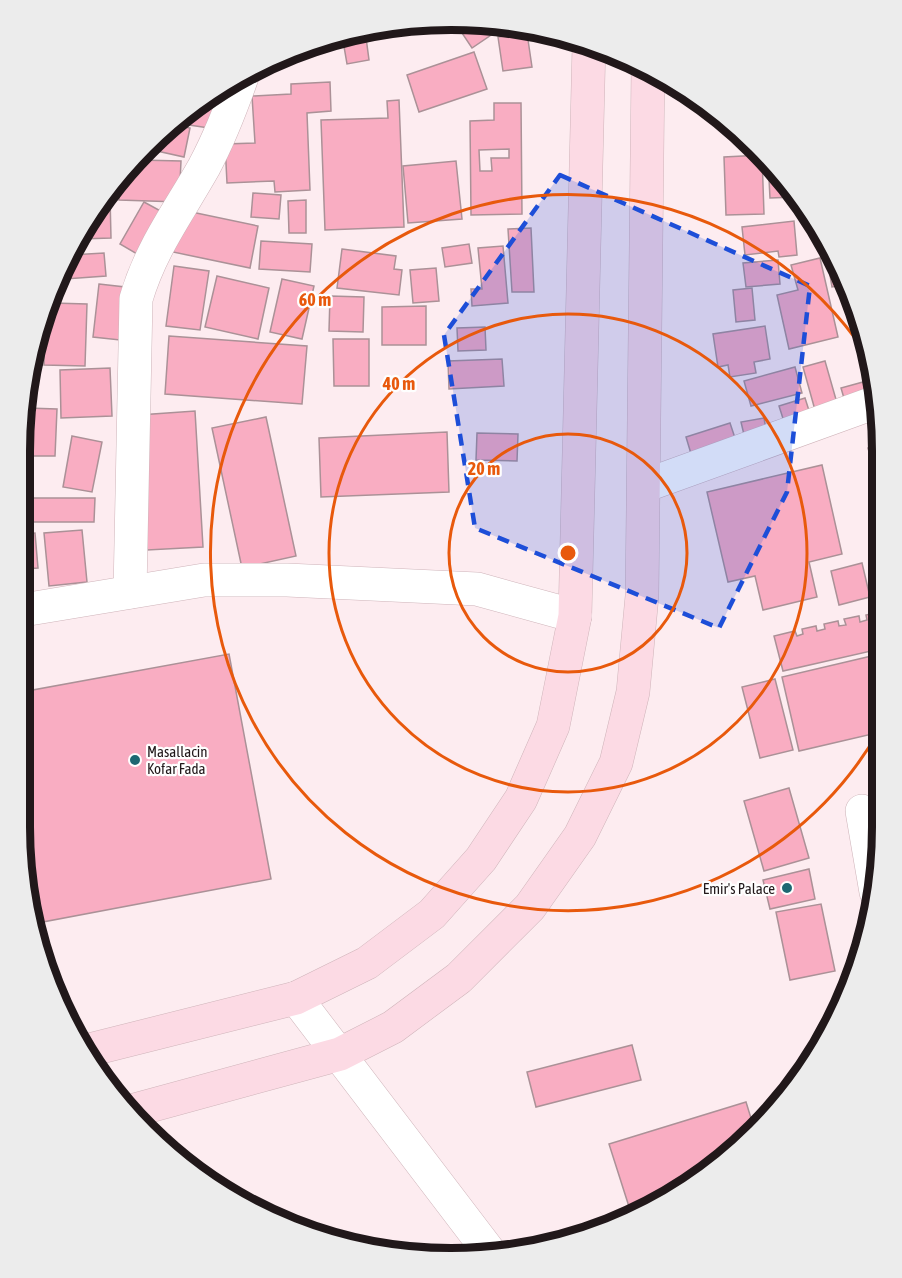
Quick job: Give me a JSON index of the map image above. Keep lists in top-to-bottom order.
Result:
{
  "places": ["Masallacin Kofar Fada", "Emir's Palace"],
  "rings": ["60 m", "40 m", "20 m"]
}
